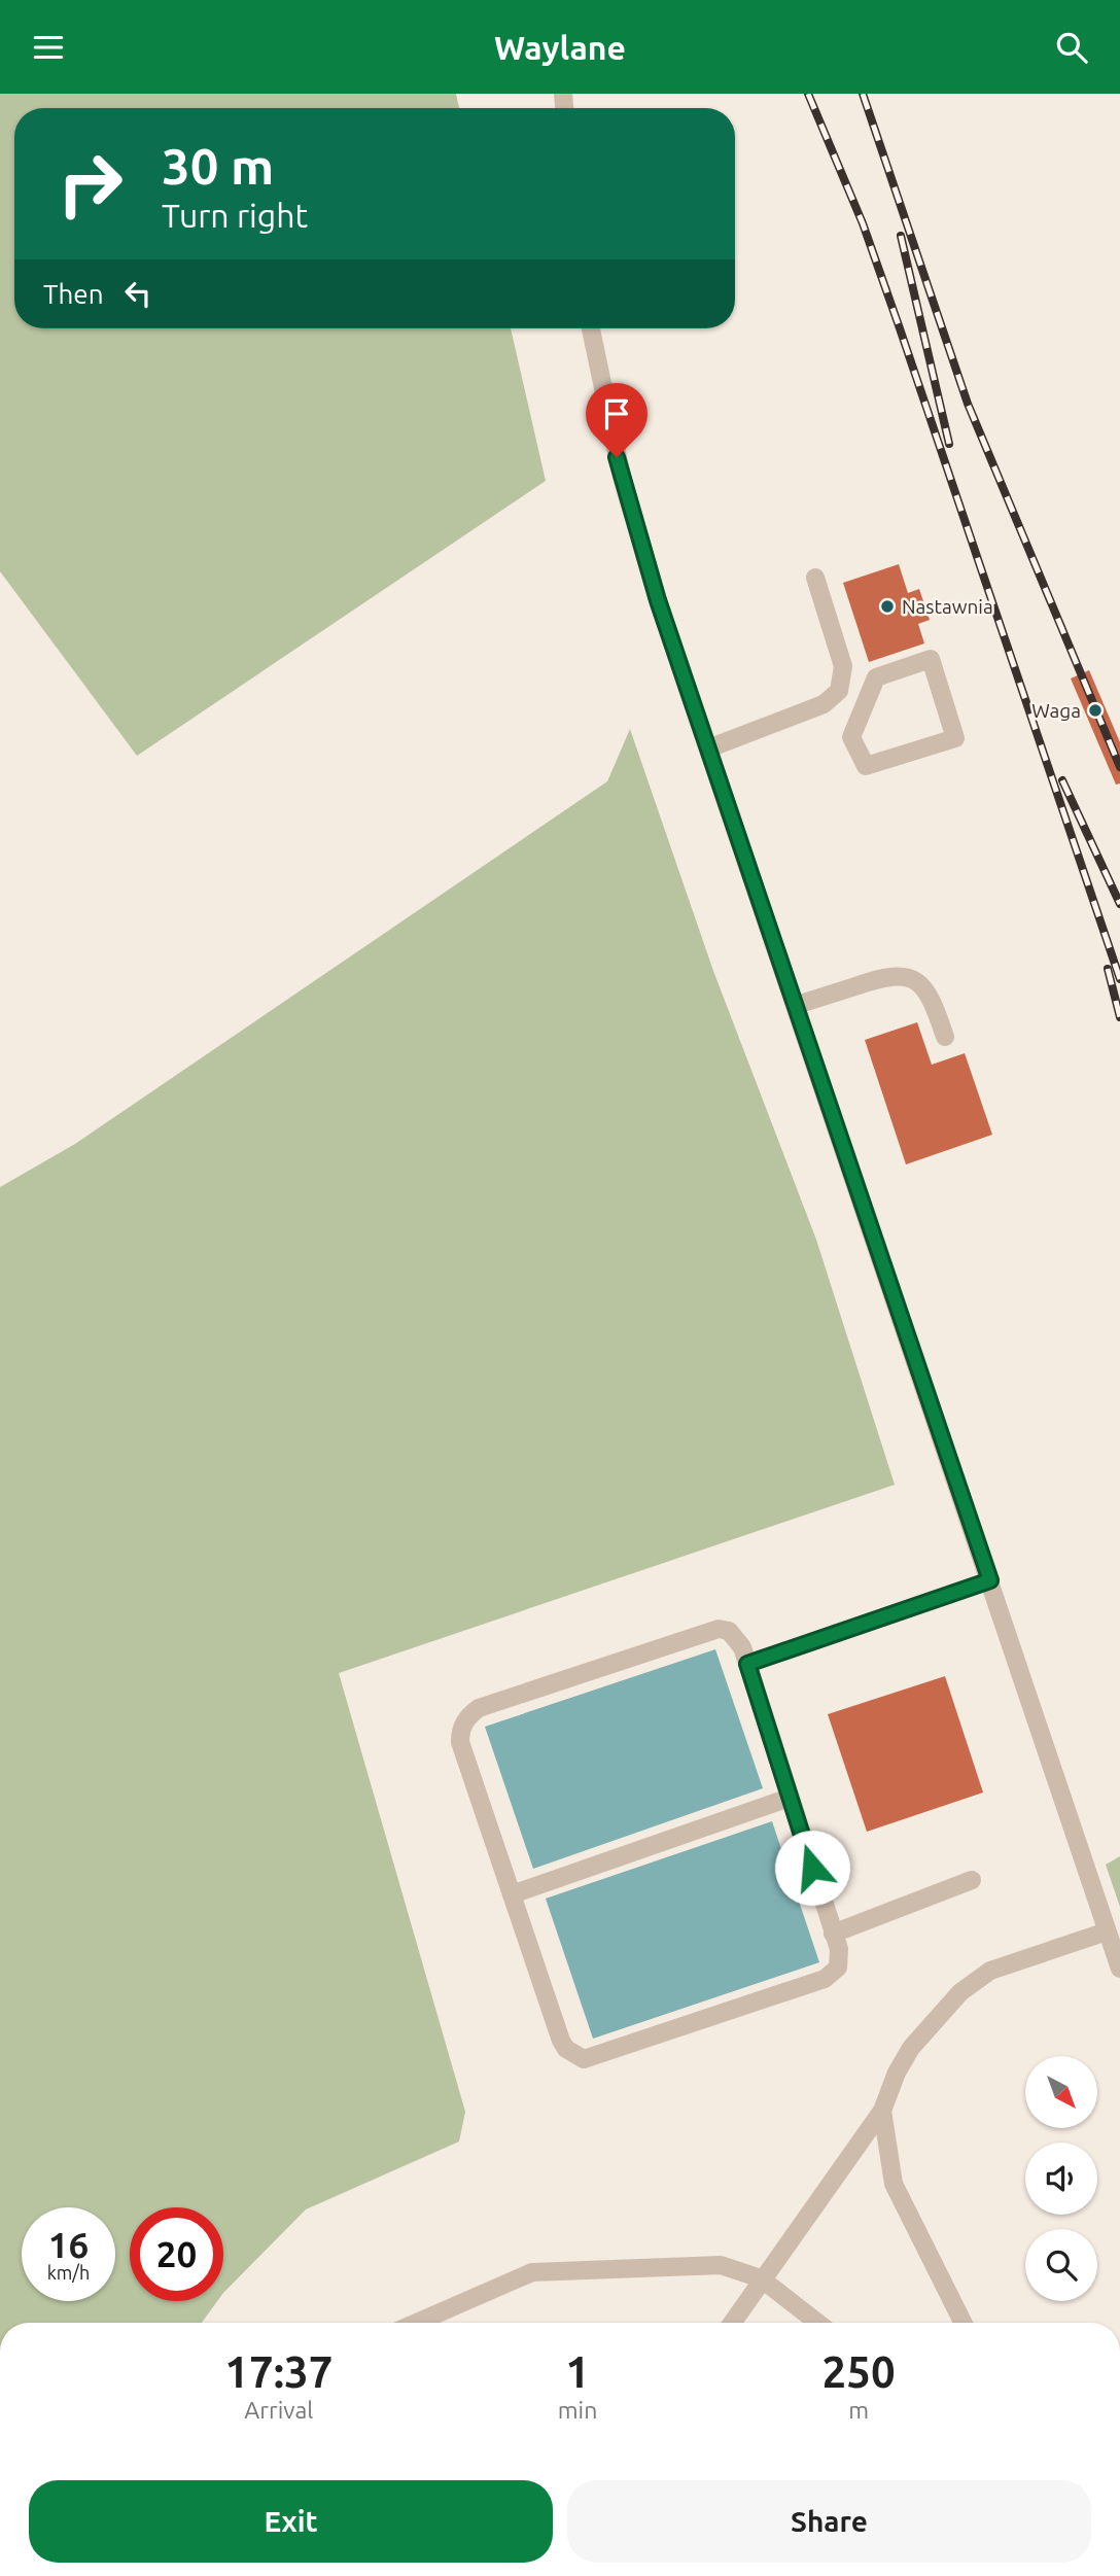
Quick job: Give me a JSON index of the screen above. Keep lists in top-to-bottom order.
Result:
{
  "places": ["Nastawnia", "Waga"],
  "north": "bottom right",
  "page": {
    "header": "Waylane",
    "turn": ["30 m", "Turn right"],
    "then": "Then",
    "speed": "16 km/h",
    "limit": "20",
    "eta": [
      "17:37",
      "Arrival",
      "1",
      "min",
      "250",
      "m"
    ],
    "buttons": ["Exit", "Share"]
  }
}
